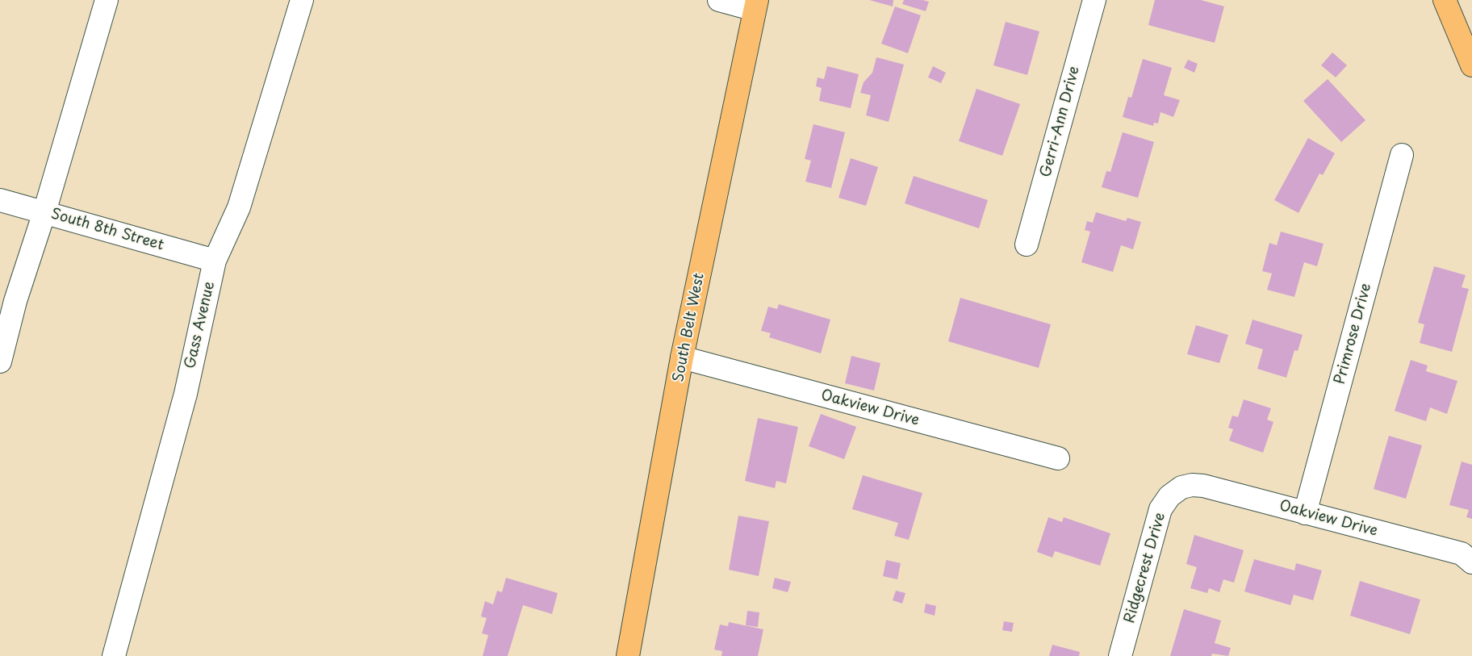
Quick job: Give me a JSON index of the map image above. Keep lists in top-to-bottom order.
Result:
{
  "streets": {
    "main road": ["South Belt West"],
    "street": [
      "Gerri-Ann Drive",
      "South 8th Street",
      "Gass Avenue",
      "Primrose Drive",
      "Oakview Drive",
      "Ridgecrest Drive"
    ]
  },
  "crossings": [
    ["South 8th Street", "Gass Avenue"],
    ["South Belt West", "Oakview Drive"],
    ["Primrose Drive", "Oakview Drive"],
    ["Oakview Drive", "Ridgecrest Drive"]
  ]
}
